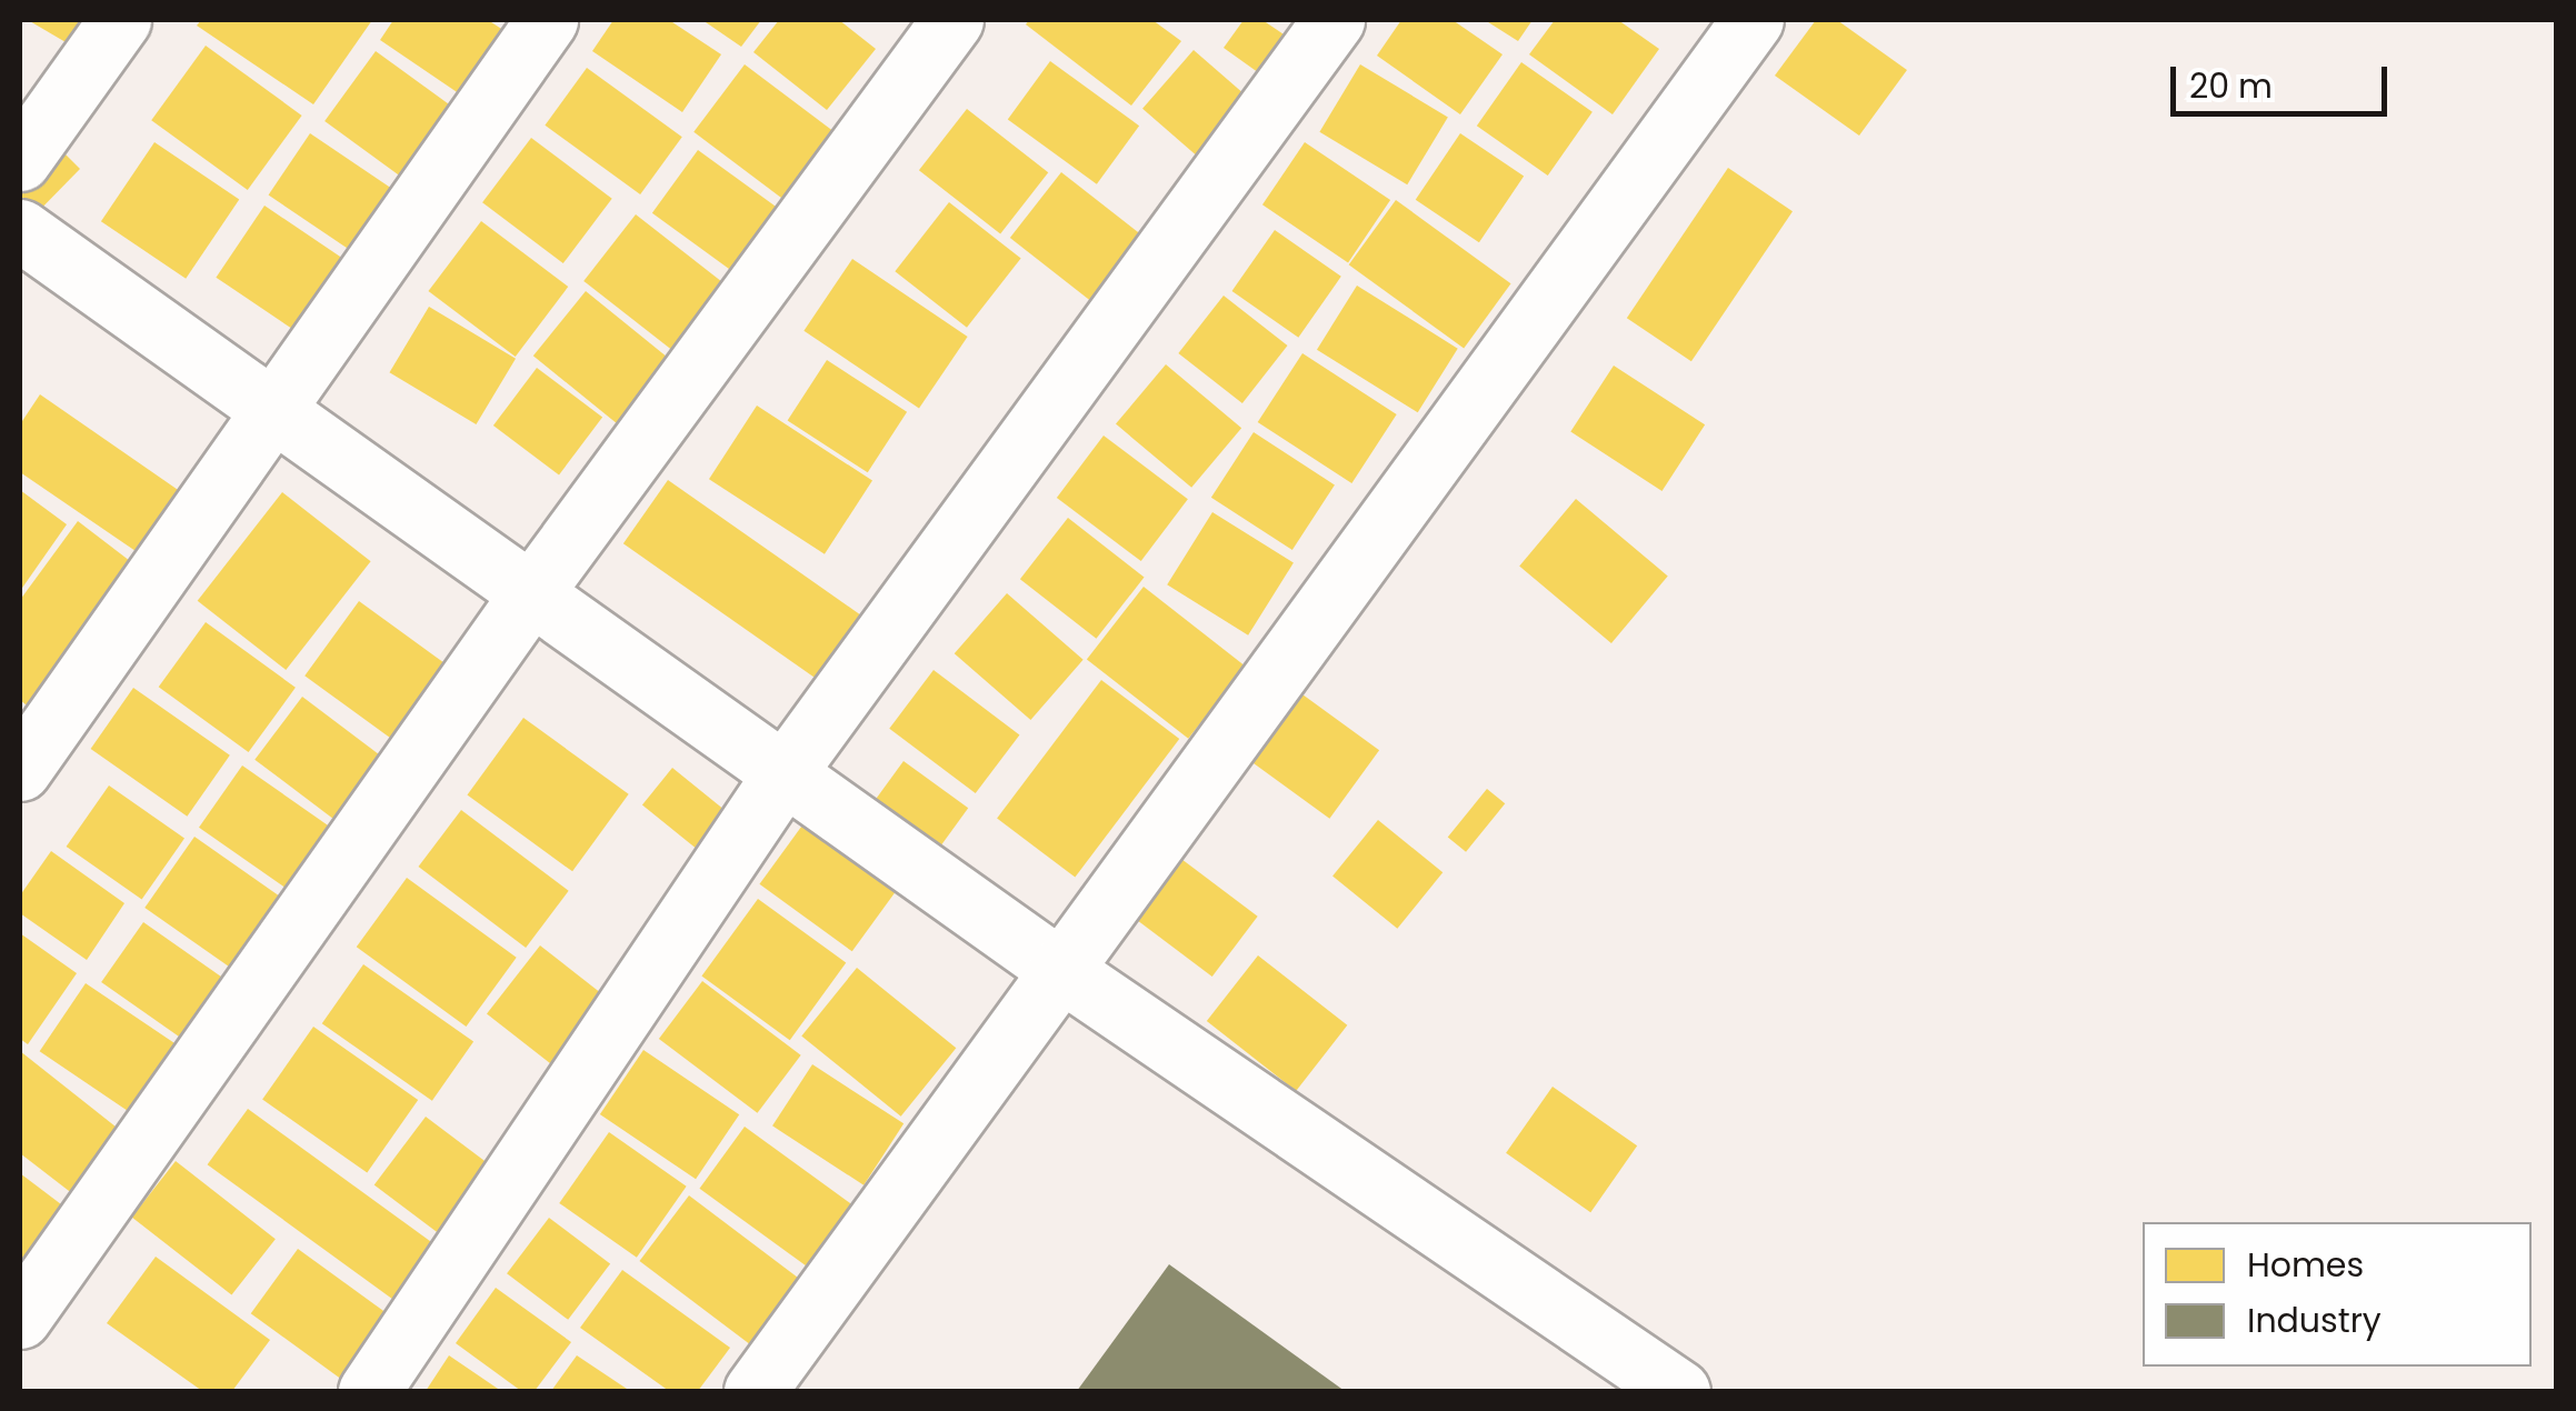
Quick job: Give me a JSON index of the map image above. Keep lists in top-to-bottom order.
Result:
{
  "legend": ["Homes", "Industry"],
  "scale_bar": "20 m"
}
